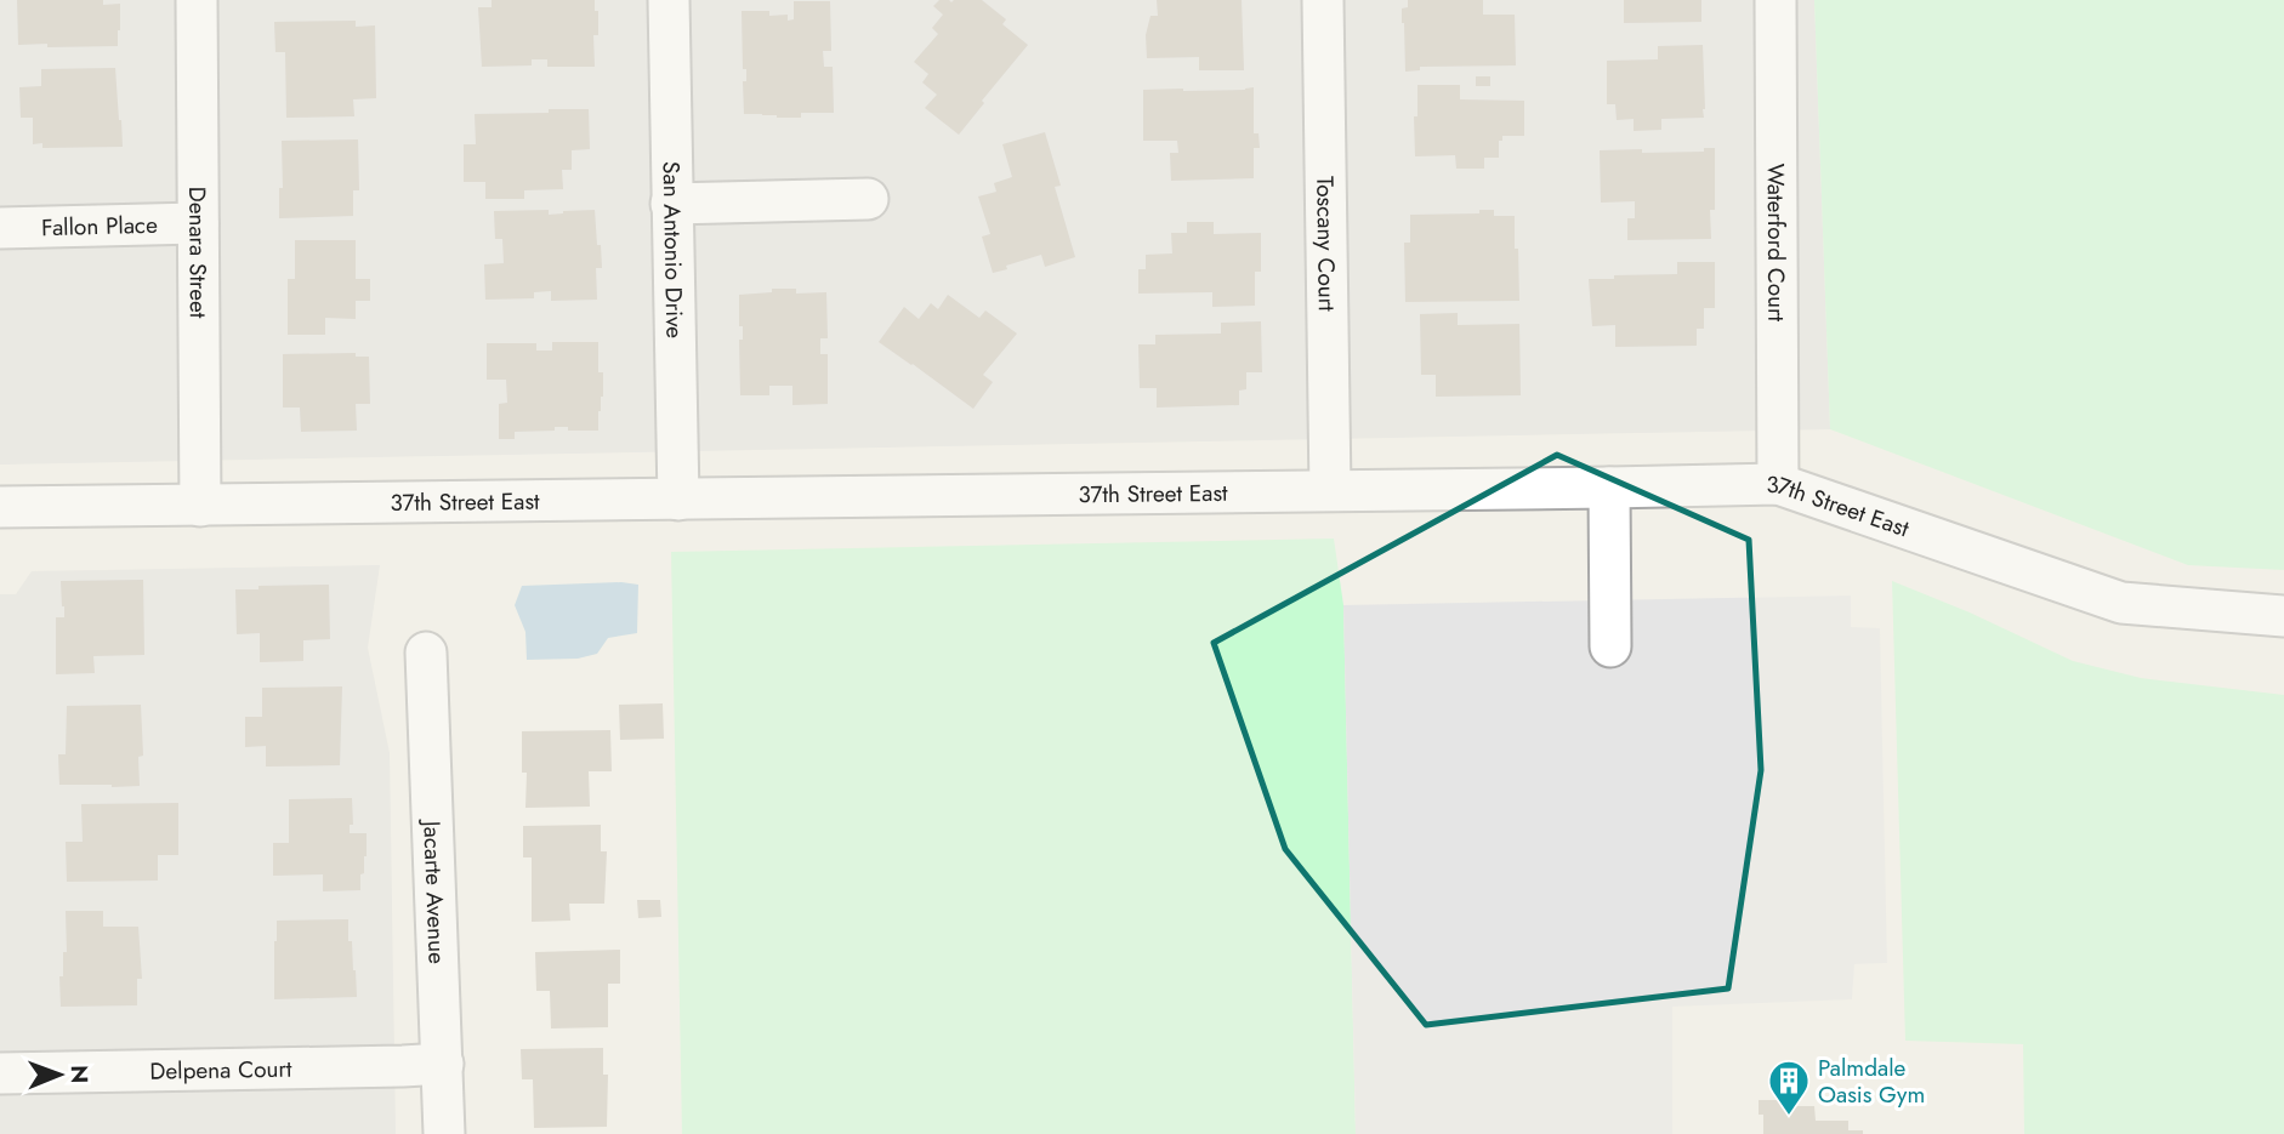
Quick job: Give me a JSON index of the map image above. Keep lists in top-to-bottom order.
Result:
{
  "streets": {
    "street": [
      "Fallon Place",
      "Waterford Court",
      "Toscany Court",
      "San Antonio Drive",
      "Denara Street",
      "37th Street East",
      "Jacarte Avenue",
      "Delpena Court"
    ]
  },
  "crossings": [
    ["Fallon Place", "Denara Street"],
    ["Waterford Court", "37th Street East"],
    ["Toscany Court", "37th Street East"],
    ["San Antonio Drive", "37th Street East"],
    ["Denara Street", "37th Street East"],
    ["Jacarte Avenue", "Delpena Court"]
  ],
  "places": {
    "building": ["Palmdale Oasis Gym"]
  },
  "north": "right"
}
